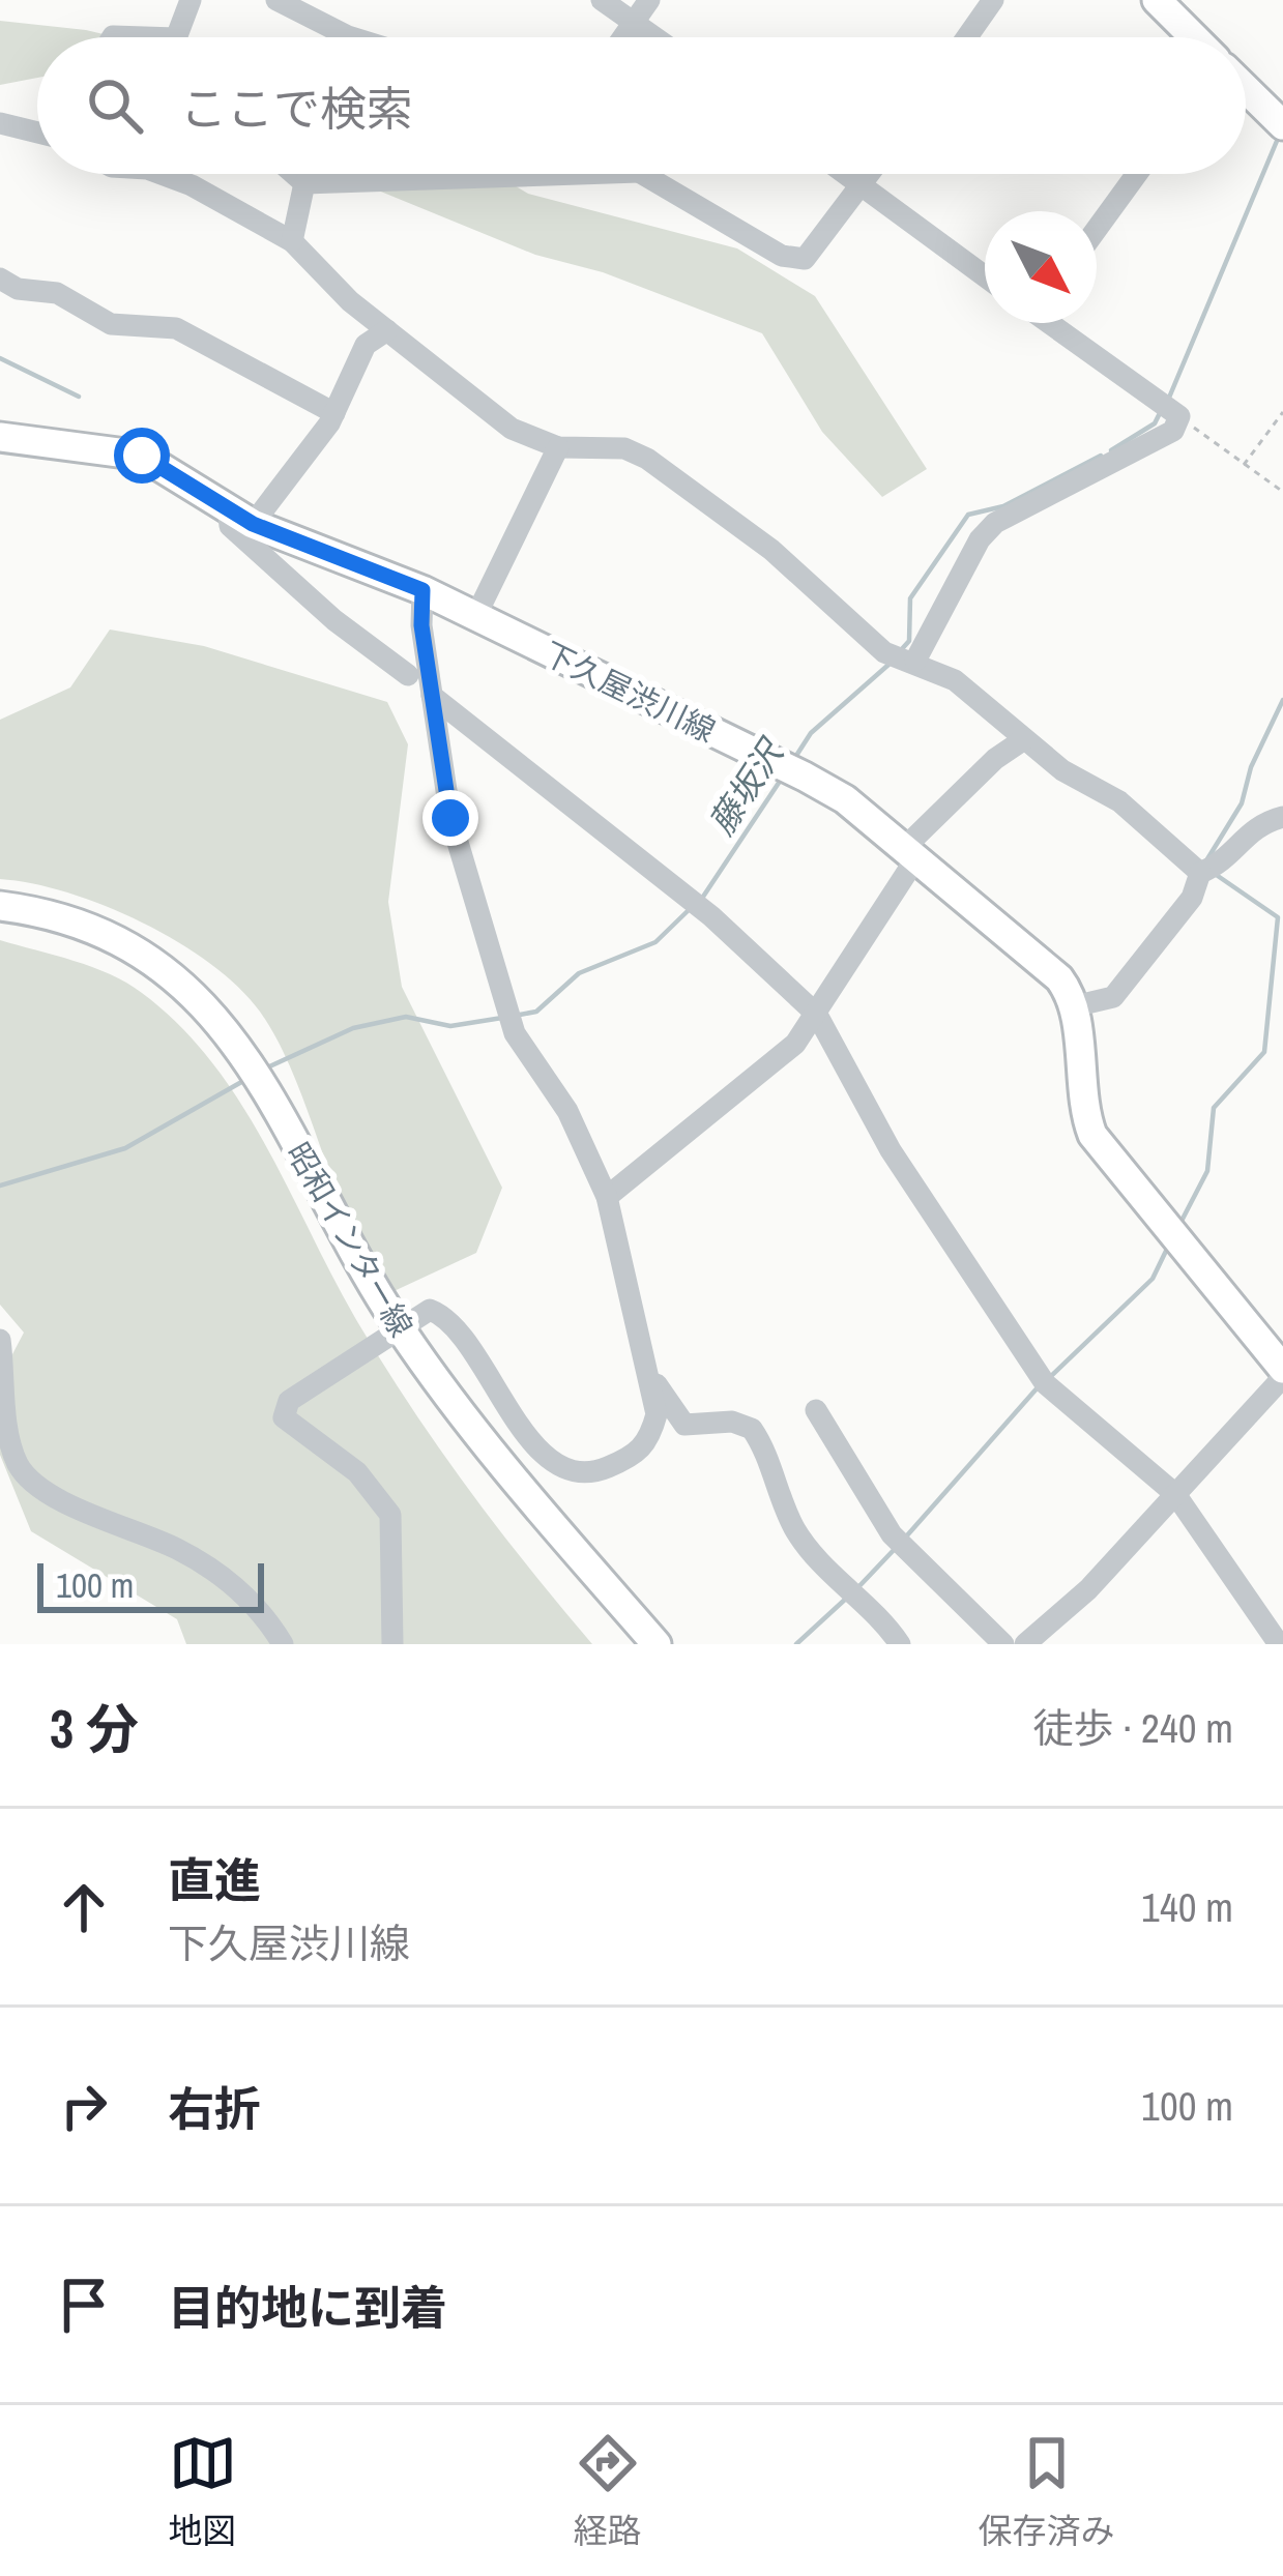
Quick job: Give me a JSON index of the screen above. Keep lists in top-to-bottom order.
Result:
{
  "streets": {
    "main road": ["下久屋渋川線", "昭和インター線"]
  },
  "water": ["藤坂沢"],
  "scale_bar": "100 m",
  "north": "bottom right",
  "page": {
    "search": "ここで検索",
    "scale": "100 m",
    "heading": ["3 分", "徒歩 · 240 m"],
    "list": [
      ["直進", "下久屋渋川線", "140 m"],
      ["右折", "100 m"],
      "目的地に到着"
    ],
    "nav": ["地図", "経路", "保存済み"]
  }
}
